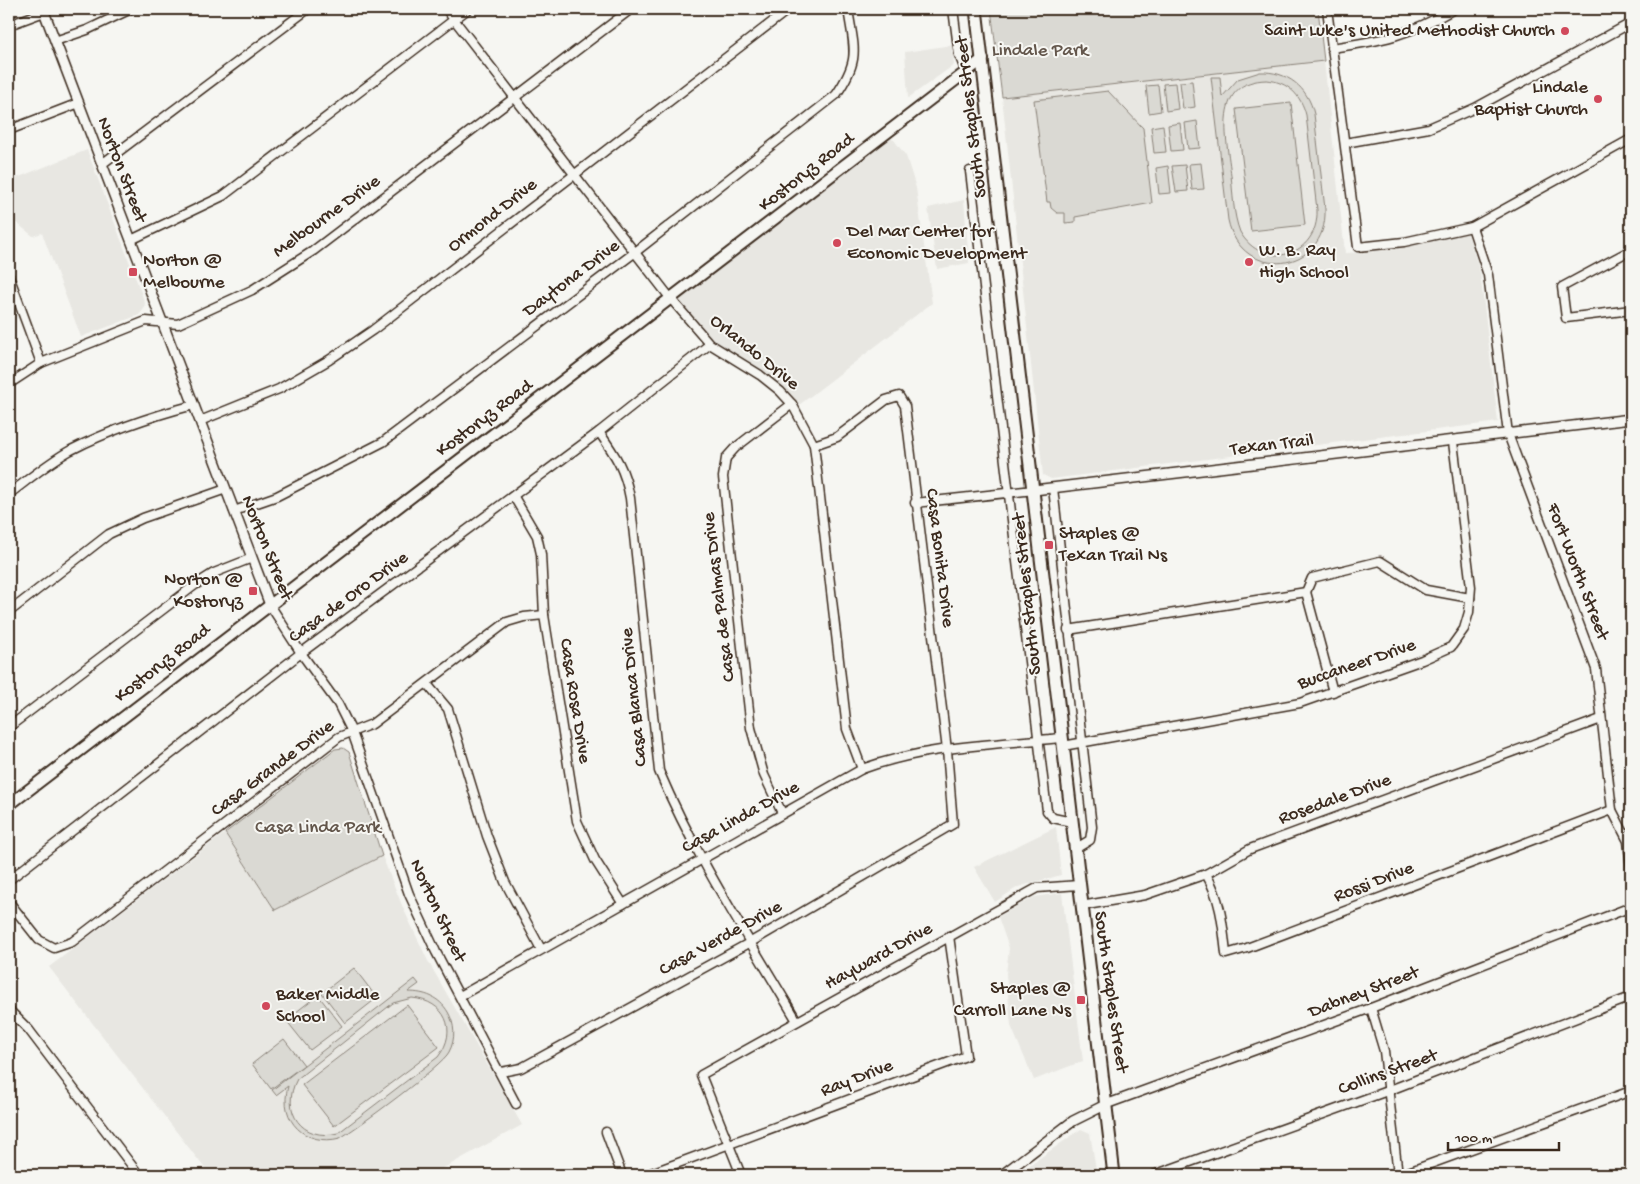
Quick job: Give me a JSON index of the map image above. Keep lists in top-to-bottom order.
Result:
{
  "streets": {
    "main road": ["South Staples Street", "Kostoryz Road"],
    "street": [
      "Norton Street",
      "Ormond Drive",
      "Melbourne Drive",
      "Daytona Drive",
      "Orlando Drive",
      "Texan Trail",
      "Casa Bonita Drive",
      "Fort Worth Street",
      "Casa de Palmas Drive",
      "Casa de Oro Drive",
      "Buccaneer Drive",
      "Casa Blanca Drive",
      "Casa Rosa Drive",
      "Casa Grande Drive",
      "Rosedale Drive",
      "Casa Linda Drive",
      "Rossi Drive",
      "Casa Verde Drive",
      "Hayward Drive",
      "Dabney Street",
      "Collins Street",
      "Ray Drive"
    ]
  },
  "crossings": [
    ["South Staples Street", "Kostoryz Road"],
    ["South Staples Street", "Texan Trail"],
    ["South Staples Street", "Buccaneer Drive"],
    ["South Staples Street", "Rosedale Drive"],
    ["South Staples Street", "Casa Linda Drive"],
    ["South Staples Street", "Hayward Drive"],
    ["South Staples Street", "Dabney Street"],
    ["Norton Street", "Kostoryz Road"],
    ["Norton Street", "Ormond Drive"],
    ["Norton Street", "Melbourne Drive"],
    ["Norton Street", "Daytona Drive"],
    ["Norton Street", "Casa de Oro Drive"],
    ["Norton Street", "Casa Grande Drive"],
    ["Norton Street", "Casa Linda Drive"],
    ["Norton Street", "Casa Verde Drive"],
    ["Kostoryz Road", "Orlando Drive"],
    ["Ormond Drive", "Orlando Drive"],
    ["Melbourne Drive", "Orlando Drive"],
    ["Daytona Drive", "Orlando Drive"],
    ["Orlando Drive", "Casa Bonita Drive"],
    ["Orlando Drive", "Casa de Palmas Drive"],
    ["Orlando Drive", "Casa de Oro Drive"],
    ["Orlando Drive", "Casa Linda Drive"],
    ["Texan Trail", "Casa Bonita Drive"],
    ["Texan Trail", "Fort Worth Street"],
    ["Texan Trail", "Buccaneer Drive"],
    ["Casa Bonita Drive", "Casa Linda Drive"],
    ["Casa Bonita Drive", "Casa Verde Drive"],
    ["Fort Worth Street", "Rosedale Drive"],
    ["Fort Worth Street", "Rossi Drive"],
    ["Casa de Palmas Drive", "Casa Linda Drive"],
    ["Casa de Oro Drive", "Casa Blanca Drive"],
    ["Casa de Oro Drive", "Casa Rosa Drive"],
    ["Buccaneer Drive", "Casa Linda Drive"],
    ["Casa Blanca Drive", "Casa Linda Drive"],
    ["Casa Blanca Drive", "Casa Verde Drive"],
    ["Casa Blanca Drive", "Hayward Drive"],
    ["Casa Rosa Drive", "Casa Grande Drive"],
    ["Casa Rosa Drive", "Casa Linda Drive"],
    ["Rosedale Drive", "Rossi Drive"],
    ["Hayward Drive", "Ray Drive"]
  ],
  "parks": ["Lindale Park", "Casa Linda Park"],
  "places": {
    "other": [
      "Saint Luke's United Methodist Church",
      "Lindale Baptist Church",
      "Del Mar Center for Economic Development",
      "W. B. Ray High School",
      "Baker Middle School"
    ],
    "transit": [
      "Norton @ Melbourne",
      "Staples @ Texan Trail Ns",
      "Norton @ Kostoryz",
      "Staples @ Carroll Lane Ns"
    ]
  },
  "scale_bar": "100 m"
}
